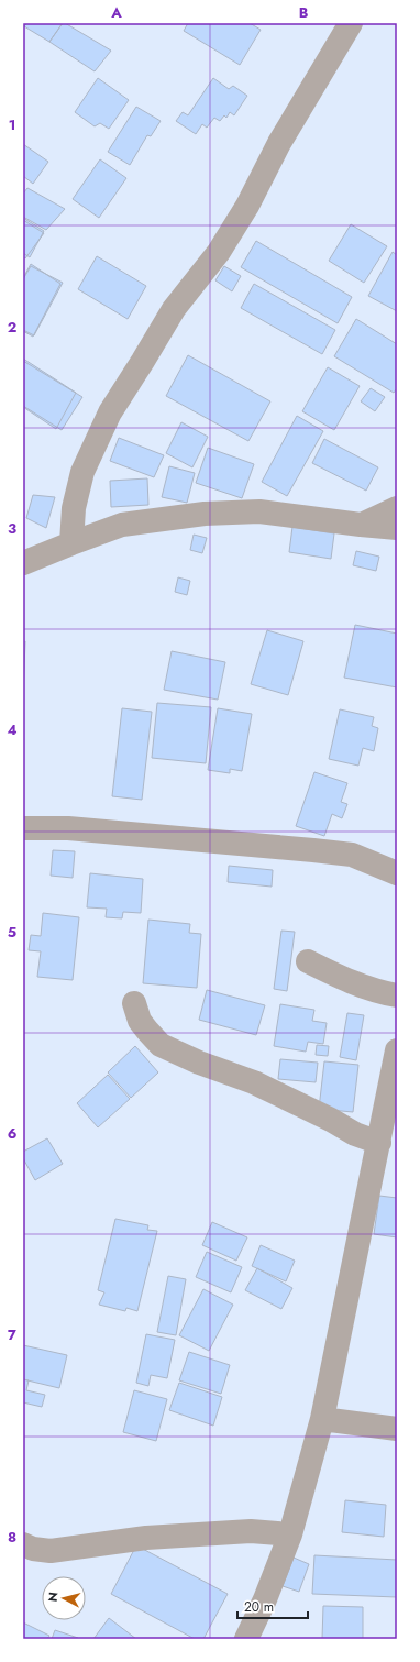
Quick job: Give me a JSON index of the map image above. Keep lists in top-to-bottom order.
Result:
{
  "scale_bar": "20 m",
  "north": "left",
  "grid": {
    "columns": ["A", "B"],
    "rows": [
      "1",
      "2",
      "3",
      "4",
      "5",
      "6",
      "7",
      "8"
    ]
  }
}
